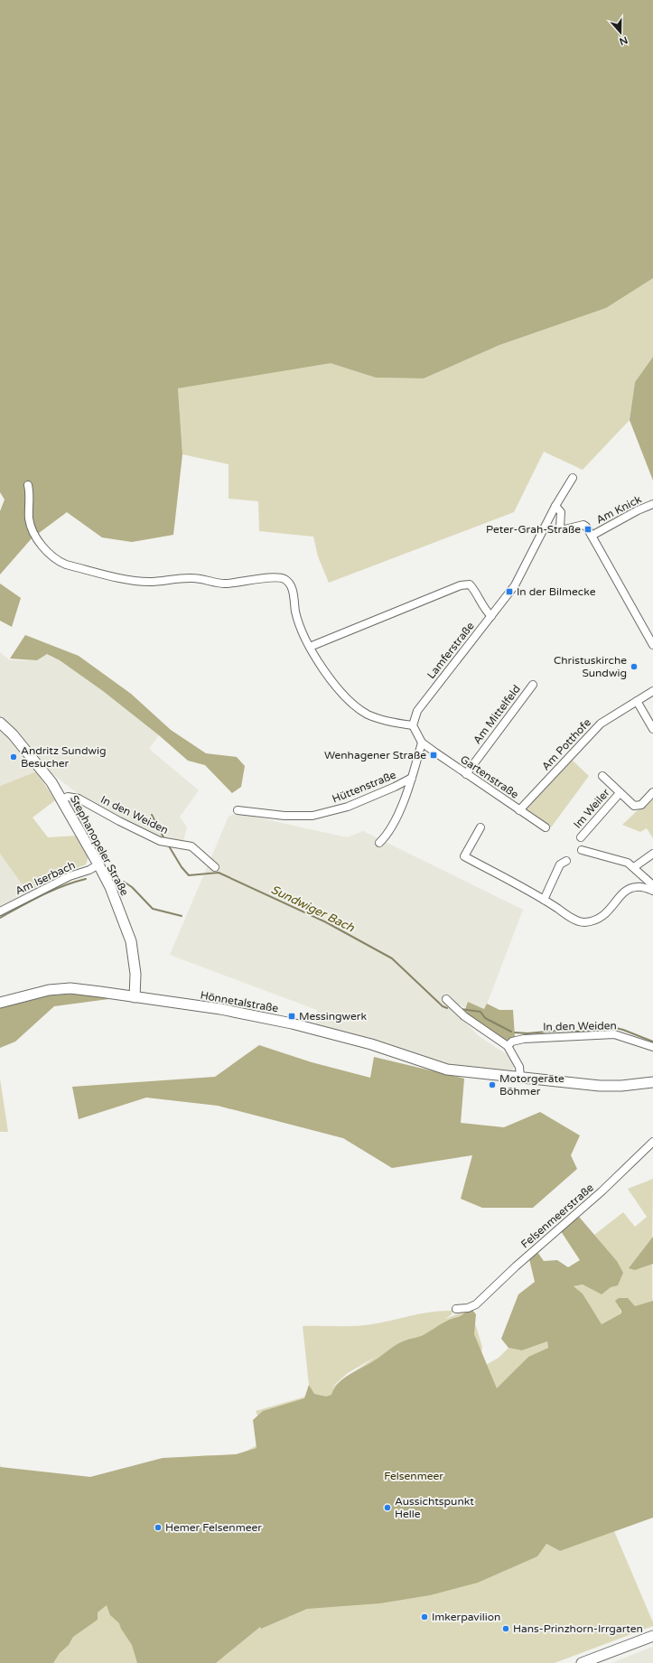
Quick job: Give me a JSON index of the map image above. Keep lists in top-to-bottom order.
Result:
{
  "streets": {
    "main road": ["Stephanopeler Straße", "Hönnetalstraße"],
    "street": [
      "Am Knick",
      "Lamferstraße",
      "Am Mittelfeld",
      "Am Potthofe",
      "Gartenstraße",
      "Hüttenstraße",
      "Im Weiler",
      "In den Weiden",
      "Am Iserbach",
      "Felsenmeerstraße"
    ]
  },
  "crossings": [
    ["Am Knick", "Lamferstraße"],
    ["Am Mittelfeld", "Gartenstraße"],
    ["Am Potthofe", "Gartenstraße"],
    ["In den Weiden", "Stephanopeler Straße"],
    ["Stephanopeler Straße", "Am Iserbach"],
    ["Stephanopeler Straße", "Hönnetalstraße"]
  ],
  "water": ["Sundwiger Bach"],
  "parks": ["Felsenmeer"],
  "places": {
    "transit": [
      "Peter-Grah-Straße",
      "In der Bilmecke",
      "Wenhagener Straße",
      "Messingwerk"
    ],
    "other": [
      "Christuskirche Sundwig",
      "Andritz Sundwig Besucher",
      "Motorgeräte Böhmer",
      "Aussichtspunkt Helle",
      "Hemer Felsenmeer",
      "Imkerpavilion",
      "Hans-Prinzhorn-Irrgarten"
    ]
  },
  "north": "bottom"
}
